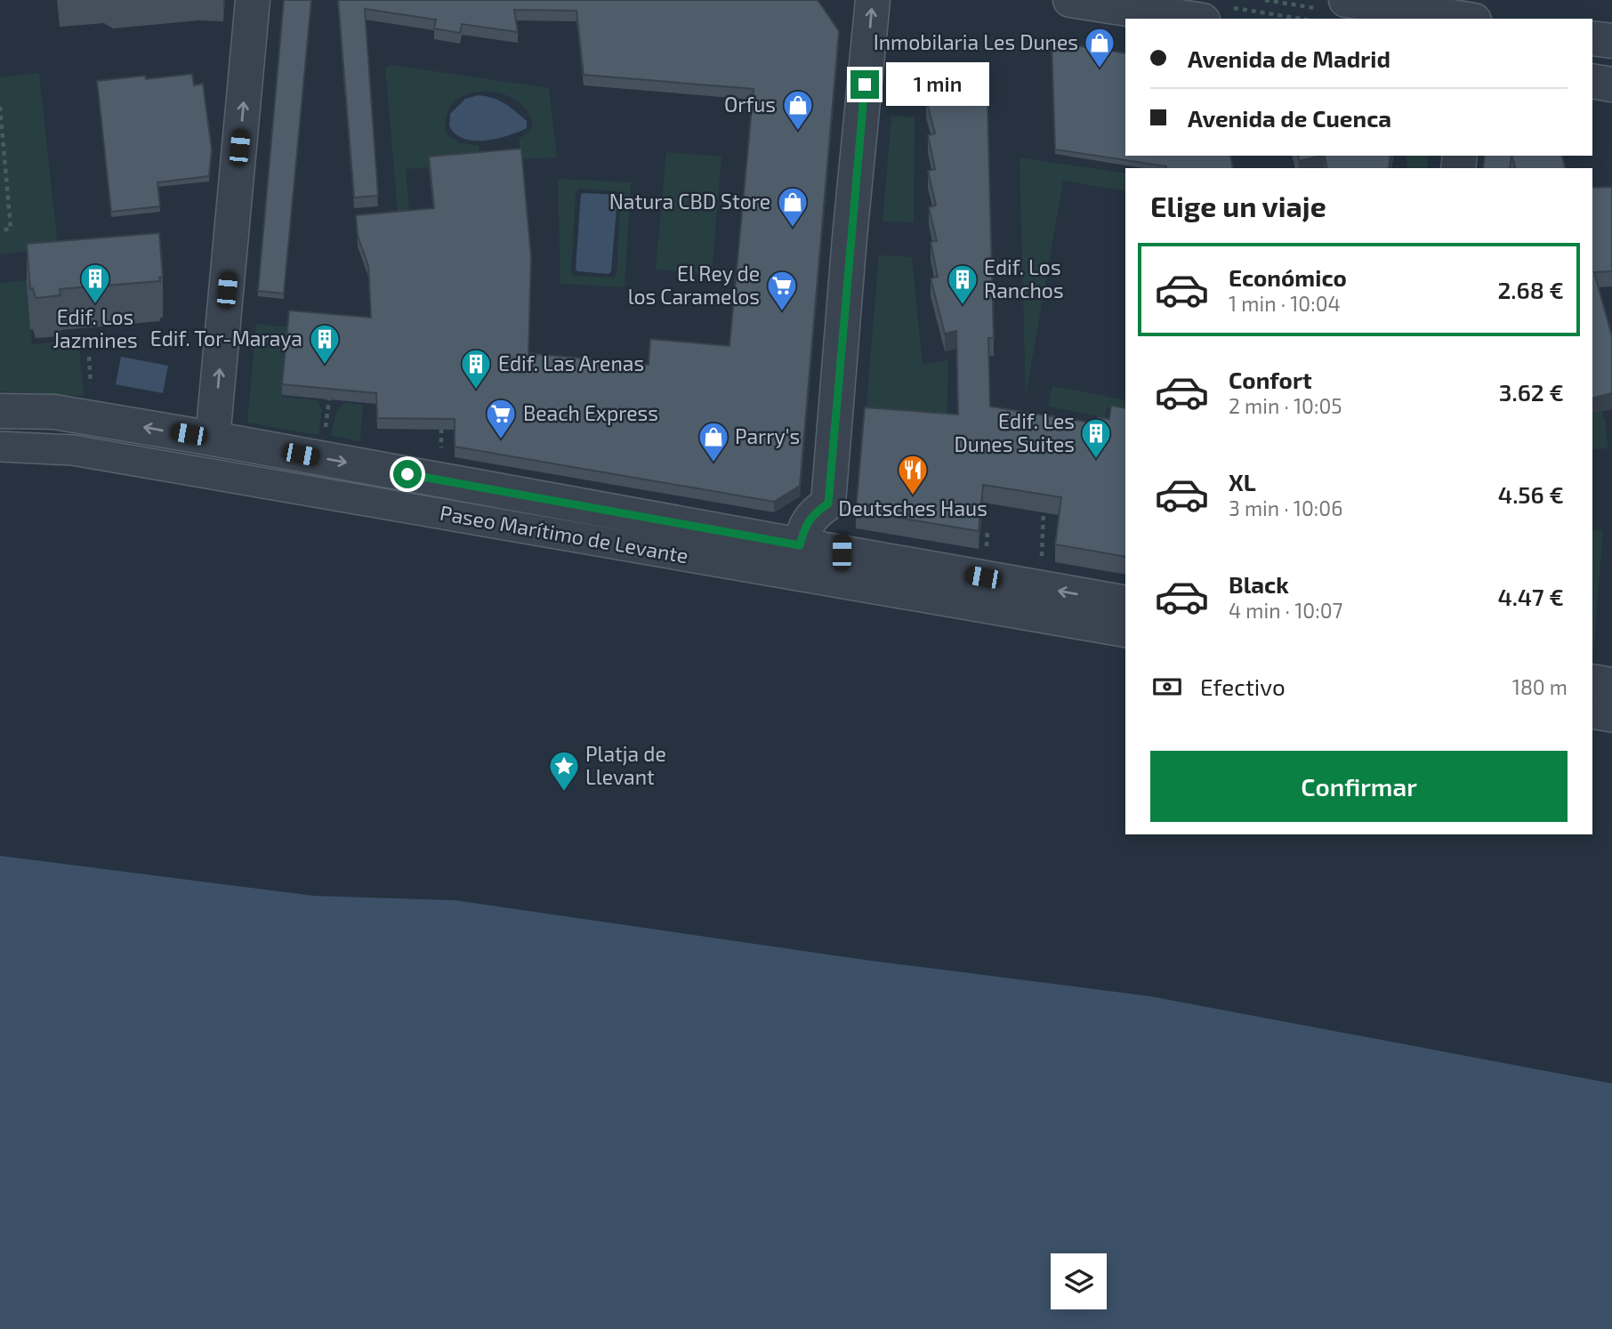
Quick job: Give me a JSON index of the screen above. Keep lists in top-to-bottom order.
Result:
{
  "streets": {
    "street": ["Paseo Marítimo de Levante"]
  },
  "places": {
    "shop": [
      "Inmobilaria Les Dunes",
      "Orfus",
      "Natura CBD Store",
      "Parry's"
    ],
    "building": [
      "Edif. Los Jazmines",
      "Edif. Los Ranchos",
      "Edif. Tor-Maraya",
      "Edif. Las Arenas",
      "Edif. Les Dunes Suites"
    ],
    "supermarket": ["El Rey de los Caramelos", "Beach Express"],
    "restaurant": ["Deutsches Haus"],
    "place": ["Platja de Llevant"]
  },
  "page": {
    "banner": ["Avenida de Madrid", "Avenida de Cuenca"],
    "bubble": "1 min",
    "heading": "Elige un viaje",
    "list": [
      {
        "name": "Económico",
        "note": "1 min · 10:04",
        "value": "2.68 €"
      },
      {
        "name": "Confort",
        "note": "2 min · 10:05",
        "value": "3.62 €"
      },
      {
        "name": "XL",
        "note": "3 min · 10:06",
        "value": "4.56 €"
      },
      {
        "name": "Black",
        "note": "4 min · 10:07",
        "value": "4.47 €"
      }
    ],
    "pay": ["Efectivo", "180 m"],
    "buttons": "Confirmar"
  }
}
